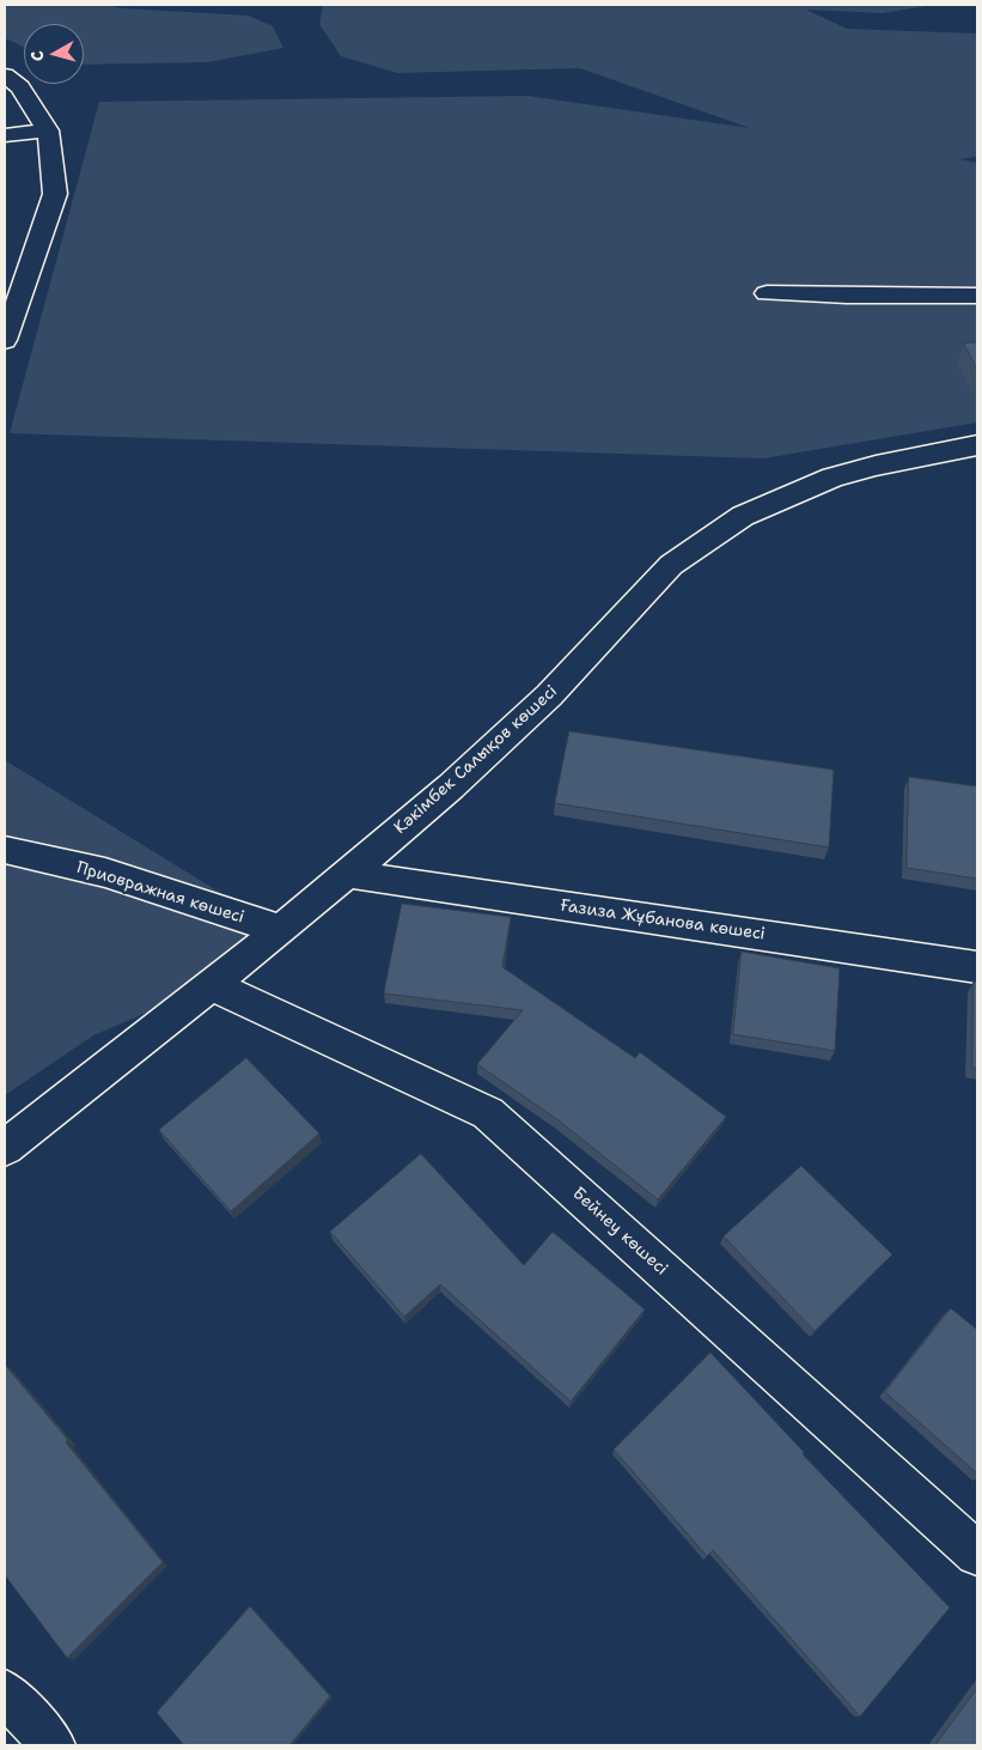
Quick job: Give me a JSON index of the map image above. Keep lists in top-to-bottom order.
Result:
{
  "streets": {
    "street": [
      "Кәкімбек Салықов көшесі",
      "Приовражная көшесі",
      "Ғазиза Жұбанова көшесі",
      "Бейнеу көшесі"
    ]
  },
  "crossings": [
    ["Кәкімбек Салықов көшесі", "Приовражная көшесі"],
    ["Кәкімбек Салықов көшесі", "Ғазиза Жұбанова көшесі"],
    ["Кәкімбек Салықов көшесі", "Бейнеу көшесі"]
  ],
  "north": "left"
}
